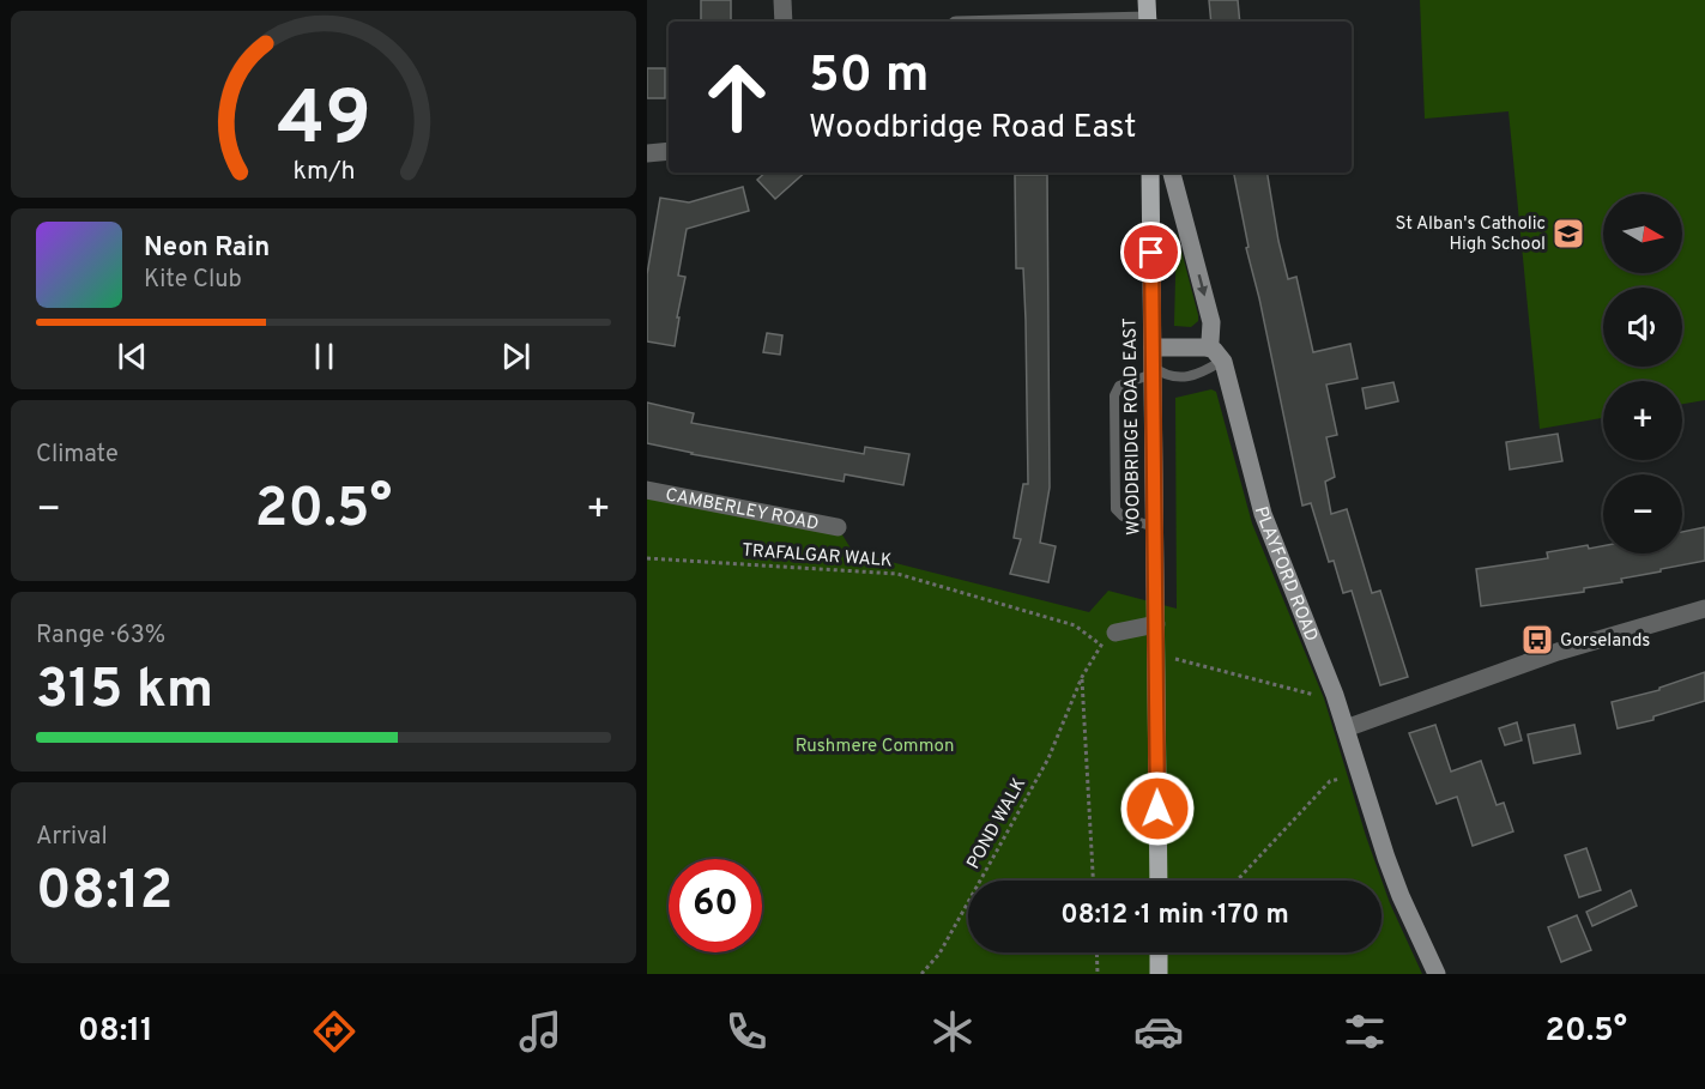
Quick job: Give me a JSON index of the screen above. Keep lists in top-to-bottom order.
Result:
{
  "streets": {
    "main road": ["WOODBRIDGE ROAD EAST"],
    "street": ["CAMBERLEY ROAD", "PLAYFORD ROAD"],
    "path": ["TRAFALGAR WALK", "POND WALK"]
  },
  "parks": ["Rushmere Common"],
  "places": {
    "school or university": ["St Alban's Catholic High School"],
    "bus stop": ["Gorselands"]
  },
  "north": "right",
  "page": {
    "turn": ["50 m", "Woodbridge Road East"],
    "map_buttons": ["+", "−"],
    "song": ["Neon Rain", "Kite Club"],
    "tile": [
      "Climate",
      ["Range · 63%", "315 km"],
      ["Arrival", "08:12"]
    ],
    "heat": ["−", "20.5°", "+"],
    "limit": "60",
    "trip": "08:12 · 1 min · 170 m",
    "tabs": ["08:11", "20.5°"],
    "gauge": ["49", "km/h"]
  }
}
